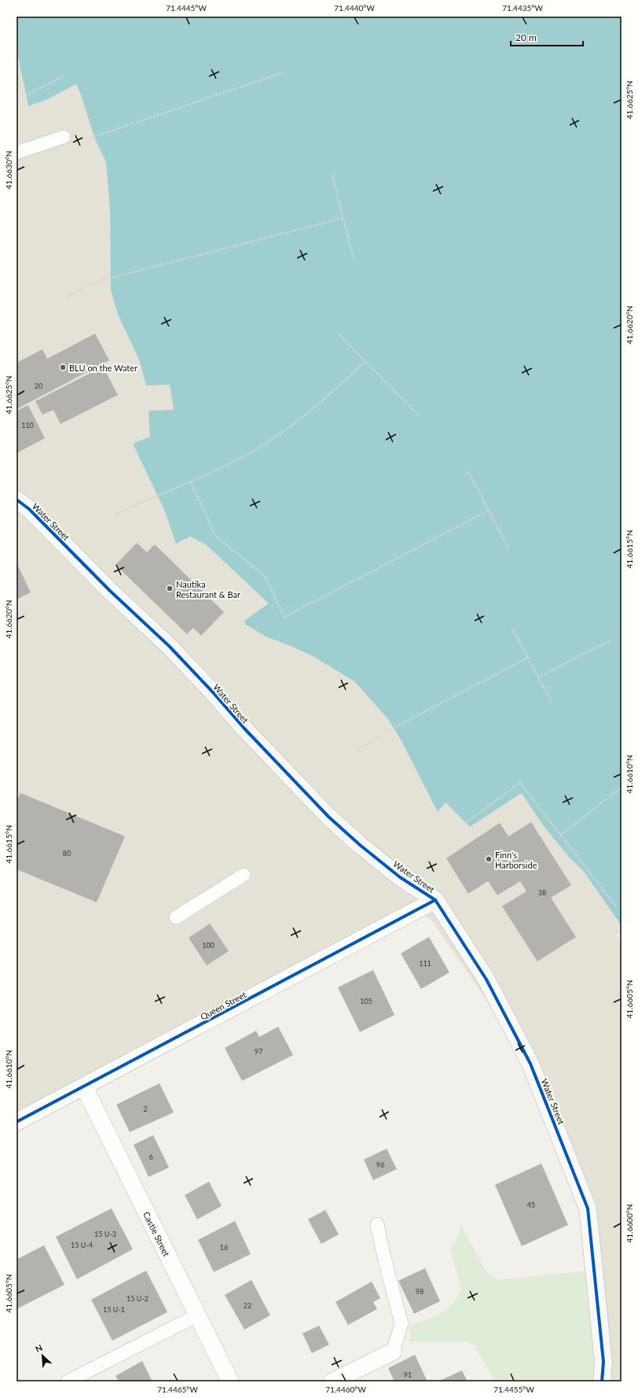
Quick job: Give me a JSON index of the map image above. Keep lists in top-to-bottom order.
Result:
{
  "streets": {
    "street": ["Water Street", "Queen Street", "Castle Street"]
  },
  "crossings": [
    ["Water Street", "Queen Street"],
    ["Queen Street", "Castle Street"]
  ],
  "places": ["BLU on the Water", "Nautika Restaurant & Bar", "Finn's Harborside"],
  "house_numbers": [
    "20",
    "110",
    "80",
    "38",
    "100",
    "111",
    "105",
    "97",
    "2",
    "6",
    "96",
    "45",
    "15 U-3",
    "15 U-4",
    "16",
    "98",
    "15 U-2",
    "22",
    "15 U-1",
    "91"
  ],
  "scale_bar": "20 m",
  "north": "top left",
  "coordinates": [
    "71.4445°W",
    "71.4440°W",
    "71.4435°W",
    "41.6625°N",
    "41.6630°N",
    "41.6620°N",
    "41.6615°N",
    "41.6610°N",
    "41.6605°N",
    "41.6600°N",
    "71.4465°W",
    "71.4460°W",
    "71.4455°W"
  ]
}
